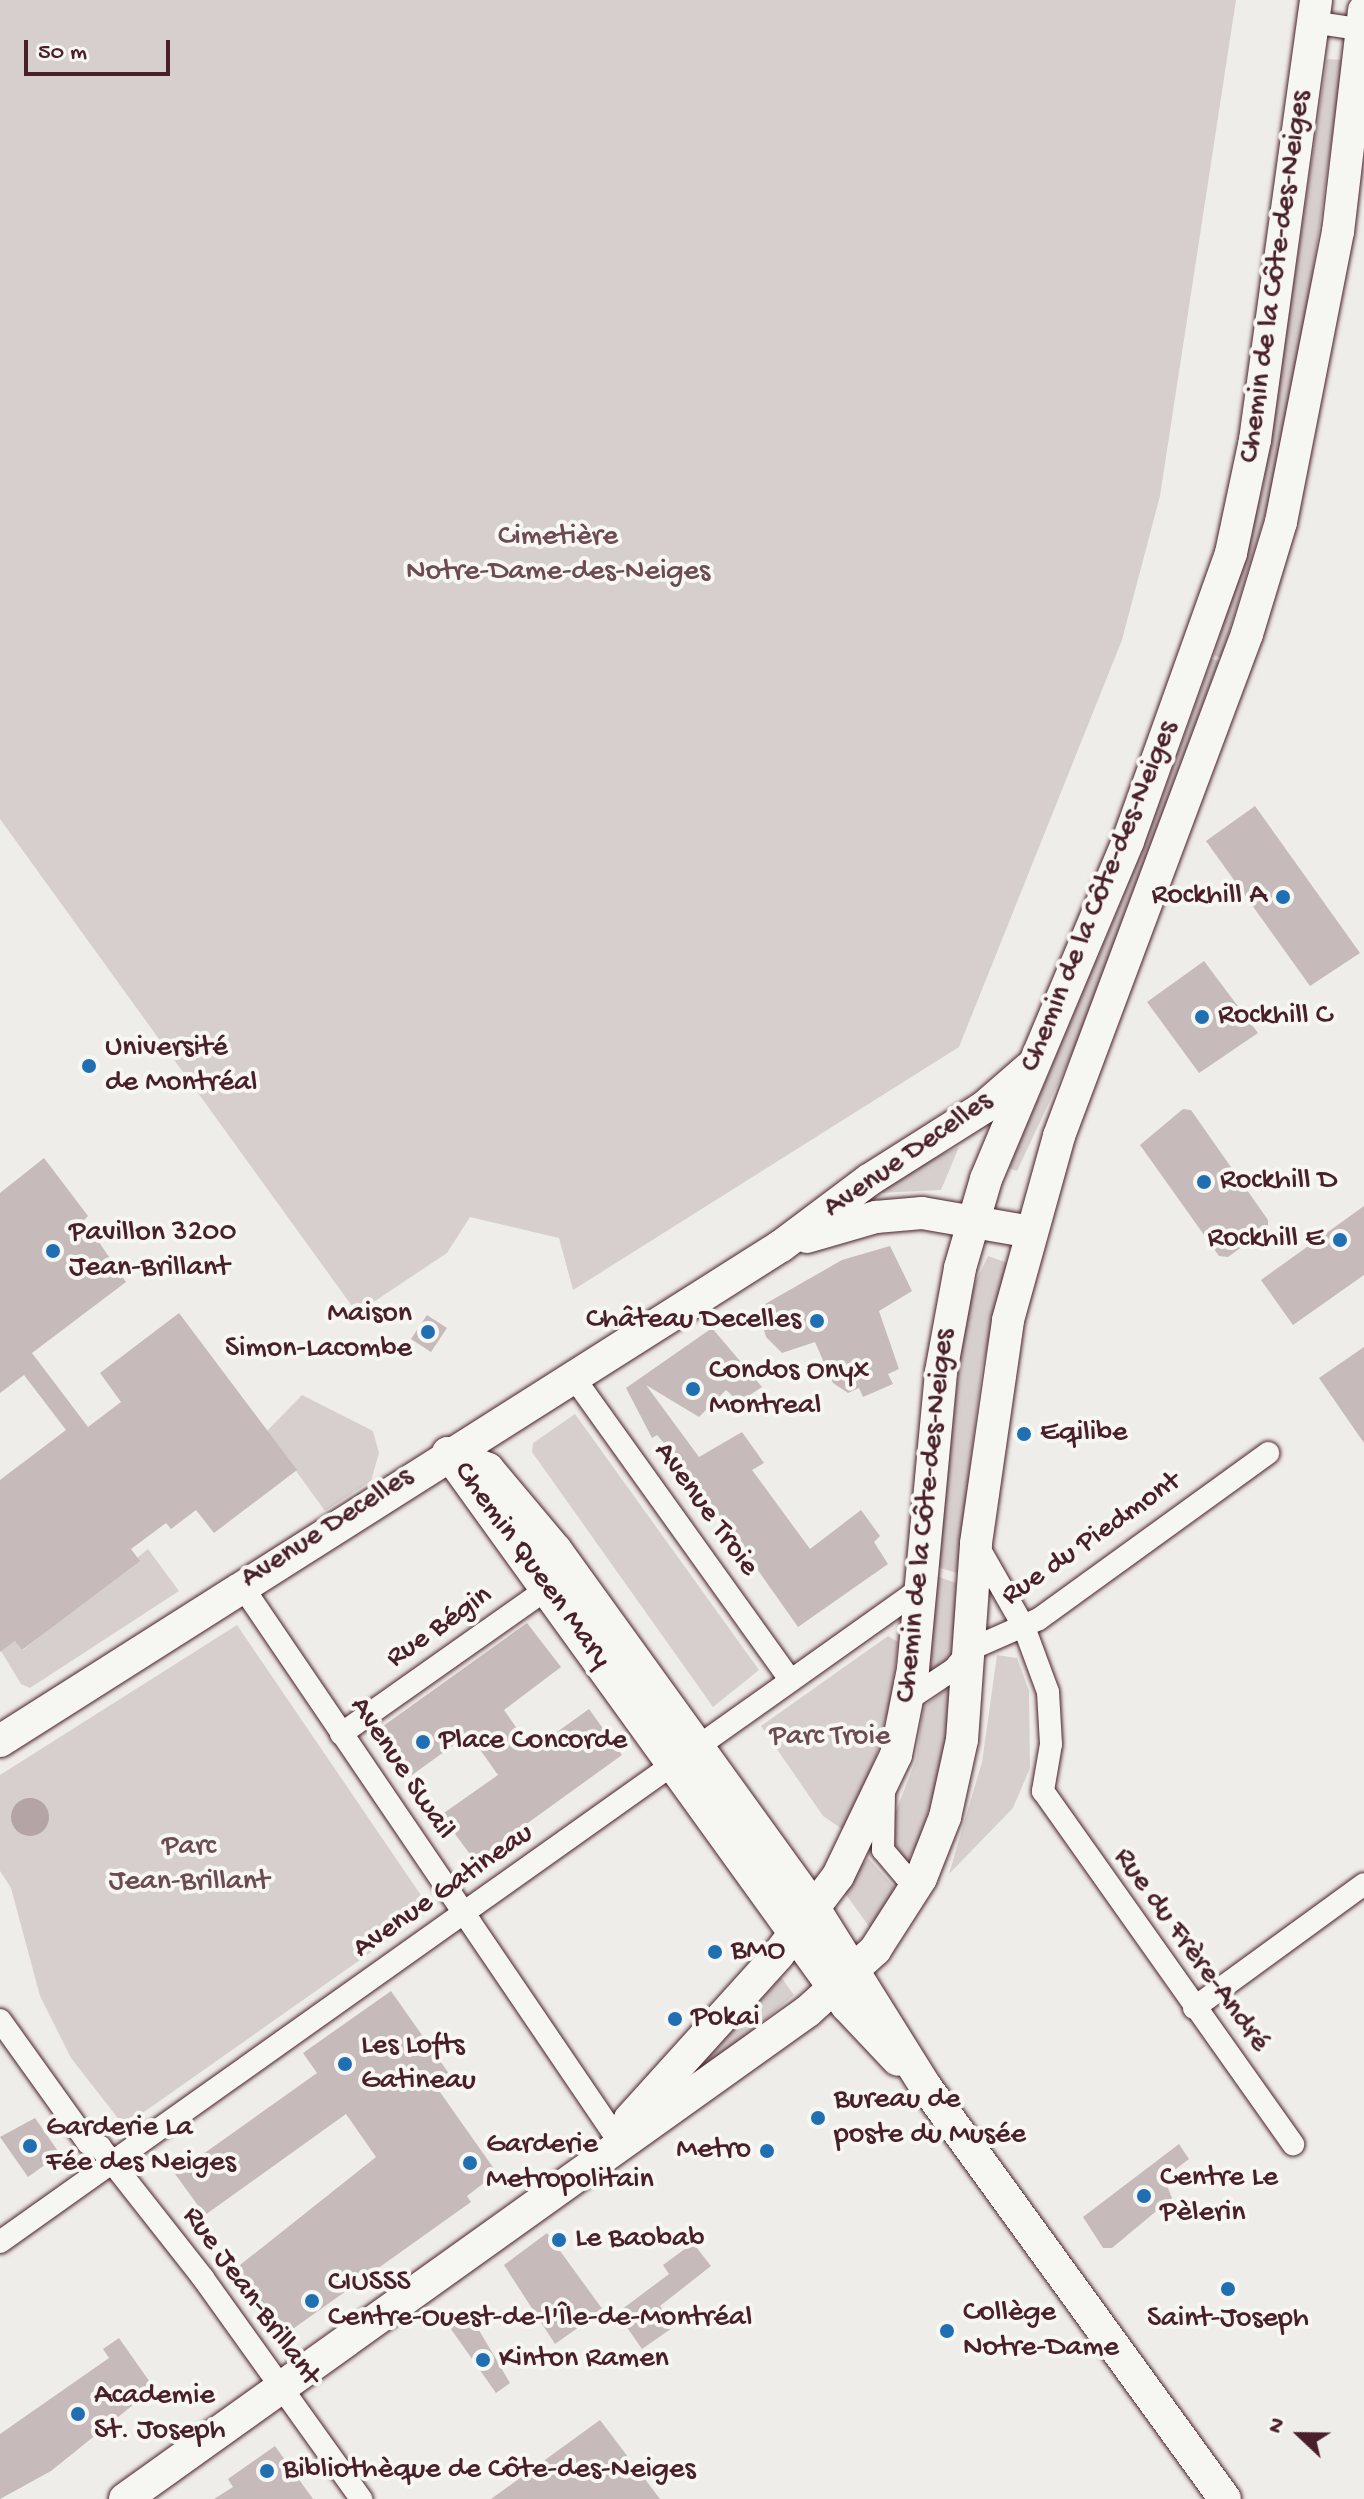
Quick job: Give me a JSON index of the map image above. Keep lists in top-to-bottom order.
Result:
{
  "streets": {
    "main road": ["Chemin de la Côte-des-Neiges", "Avenue Decelles", "Chemin Queen Mary"],
    "street": [
      "Avenue Troie",
      "Rue du Piedmont",
      "Rue Bégin",
      "Avenue Swail",
      "Avenue Gatineau",
      "Rue du Frère-André",
      "Rue Jean-Brillant"
    ]
  },
  "crossings": [
    ["Chemin de la Côte-des-Neiges", "Avenue Decelles"],
    ["Chemin de la Côte-des-Neiges", "Rue du Piedmont"],
    ["Chemin de la Côte-des-Neiges", "Chemin Queen Mary"],
    ["Chemin de la Côte-des-Neiges", "Avenue Swail"],
    ["Chemin de la Côte-des-Neiges", "Avenue Gatineau"],
    ["Chemin de la Côte-des-Neiges", "Rue du Frère-André"],
    ["Chemin de la Côte-des-Neiges", "Rue Jean-Brillant"],
    ["Avenue Decelles", "Avenue Troie"],
    ["Avenue Decelles", "Chemin Queen Mary"],
    ["Avenue Decelles", "Avenue Swail"],
    ["Avenue Troie", "Avenue Gatineau"],
    ["Chemin Queen Mary", "Rue Bégin"],
    ["Chemin Queen Mary", "Avenue Gatineau"],
    ["Rue Bégin", "Avenue Swail"],
    ["Avenue Swail", "Avenue Gatineau"],
    ["Avenue Gatineau", "Rue Jean-Brillant"]
  ],
  "parks": ["Cimetière Notre-Dame-des-Neiges", "Parc Troie", "Parc Jean-Brillant"],
  "places": [
    "Rockhill A",
    "Rockhill C",
    "Université de Montréal",
    "Rockhill D",
    "Rockhill E",
    "Pavillon 3200 Jean-Brillant",
    "Château Decelles",
    "Maison Simon-Lacombe",
    "Condos Onyx Montreal",
    "Eqilibe",
    "Place Concorde",
    "BMO",
    "Pokai",
    "Les Lofts Gatineau",
    "Bureau de poste du Musée",
    "Garderie La Fée des Neiges",
    "Metro",
    "Garderie Metropolitain",
    "Centre Le Pèlerin",
    "Le Baobab",
    "Saint-Joseph",
    "CIUSSS Centre-Ouest-de-l'Île-de-Montréal",
    "Collège Notre-Dame",
    "Kinton Ramen",
    "Academie St. Joseph",
    "Bibliothèque de Côte-des-Neiges"
  ],
  "scale_bar": "50 m",
  "north": "left"
}
